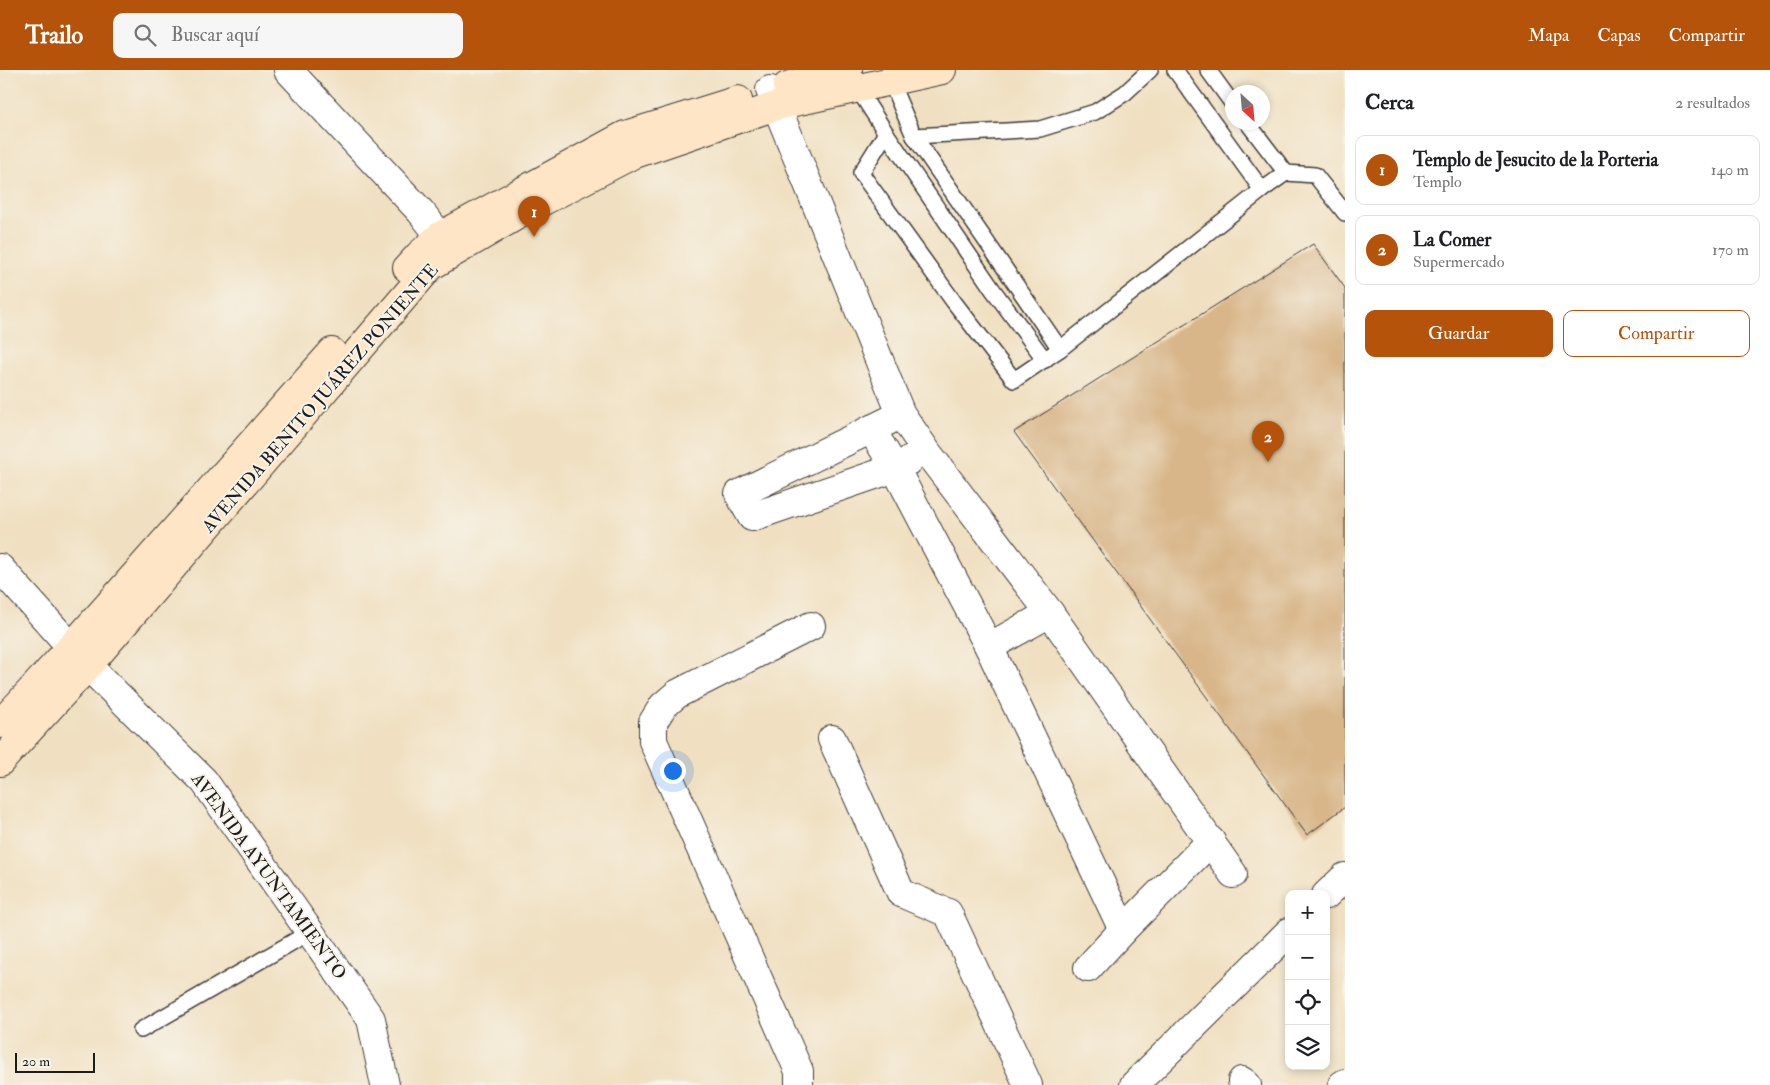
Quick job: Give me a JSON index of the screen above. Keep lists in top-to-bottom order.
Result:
{
  "streets": {
    "main road": ["AVENIDA BENITO JUÁREZ PONIENTE"],
    "street": ["AVENIDA AYUNTAMIENTO"]
  },
  "crossings": [
    ["AVENIDA BENITO JUÁREZ PONIENTE", "AVENIDA AYUNTAMIENTO"]
  ],
  "scale_bar": "20 m",
  "north": "bottom right",
  "page": {
    "header": "Trailo",
    "search": "Buscar aquí",
    "nav": ["Mapa", "Capas", "Compartir"],
    "heading": ["Cerca", "2 resultados"],
    "list": [
      {
        "mark": "1",
        "name": "Templo de Jesucito de la Porteria",
        "note": "Templo",
        "value": "140 m"
      },
      {
        "mark": "2",
        "name": "La Comer",
        "note": "Supermercado",
        "value": "170 m"
      }
    ],
    "pins": ["1", "2"],
    "buttons": ["Guardar", "Compartir"],
    "map_buttons": ["+", "−"],
    "scale": "20 m"
  }
}
